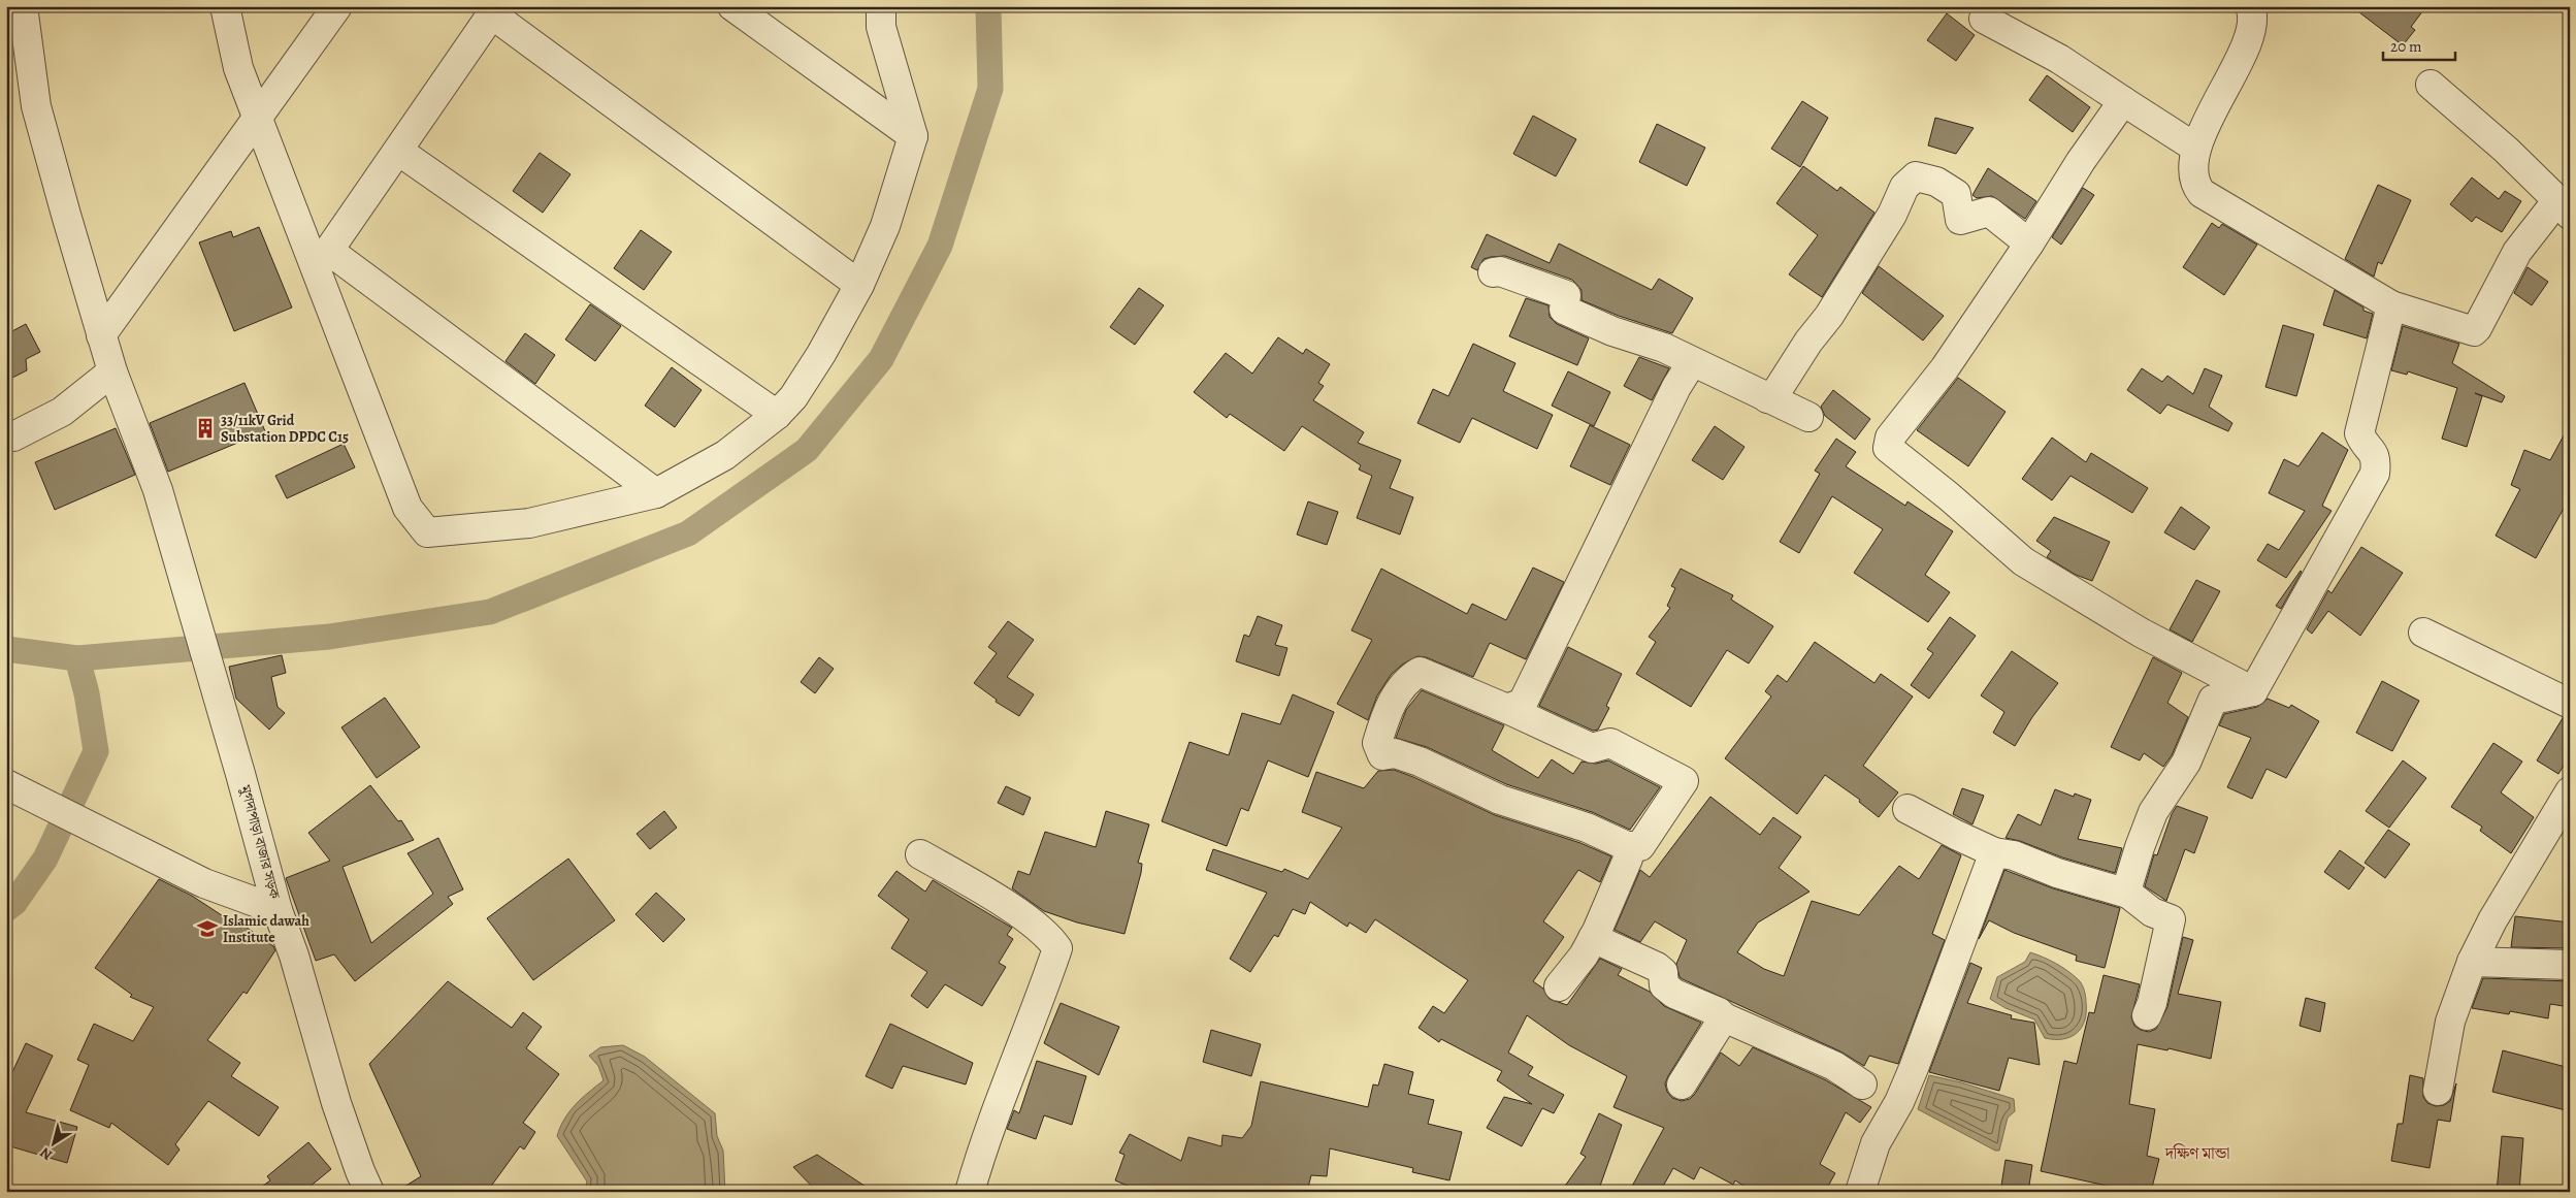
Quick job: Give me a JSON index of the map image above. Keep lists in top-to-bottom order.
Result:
{
  "streets": {
    "street": ["মুগদাপাড়া বাজার সড়ক"]
  },
  "districts": ["দক্ষিণ মান্ডা"],
  "places": {
    "building": ["33/11kV Grid Substation DPDC C15"],
    "school or university": ["Islamic dawah Institute"]
  },
  "scale_bar": "20 m",
  "north": "bottom left"
}
